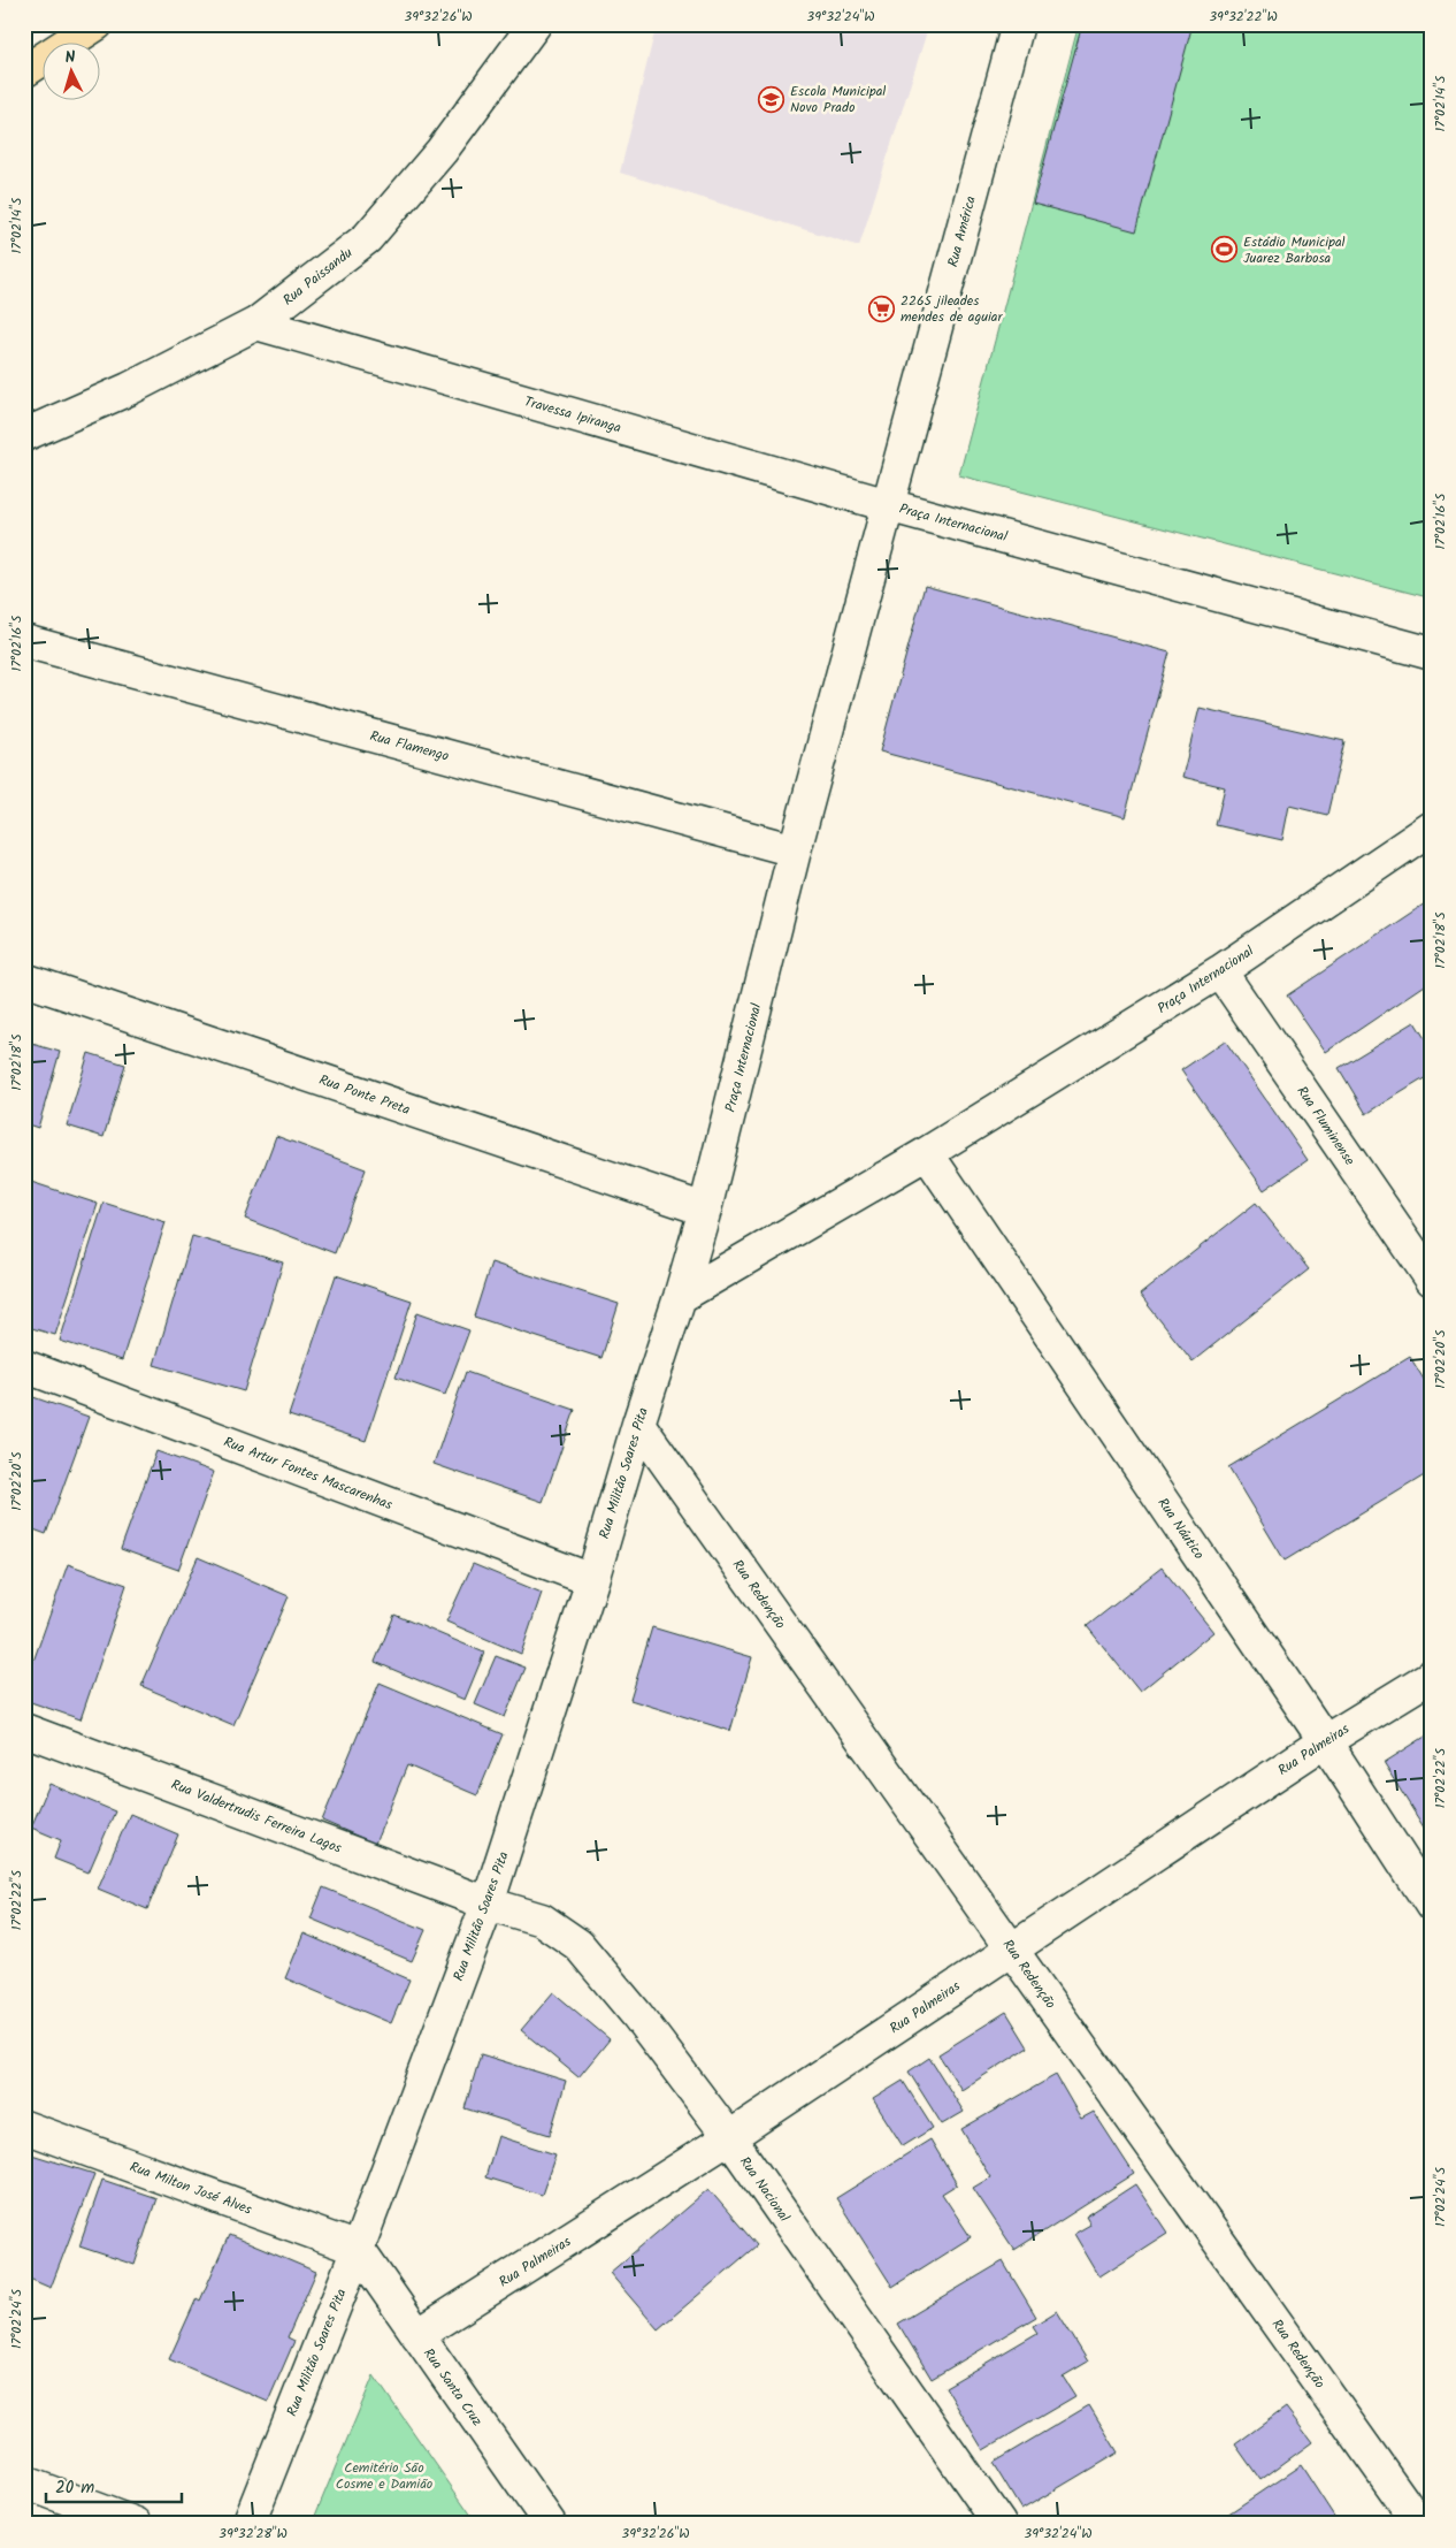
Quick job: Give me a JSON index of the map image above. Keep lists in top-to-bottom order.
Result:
{
  "streets": {
    "street": [
      "Rua América",
      "Rua Paissandu",
      "Travessa Ipiranga",
      "Praça Internacional",
      "Rua Flamengo",
      "Rua Ponte Preta",
      "Rua Fluminense",
      "Rua Artur Fontes Mascarenhas",
      "Rua Militão Soares Pita",
      "Rua Náutico",
      "Rua Redenção",
      "Rua Palmeiras",
      "Rua Valdertrudis Ferreira Lagos",
      "Rua Milton José Alves",
      "Rua Nacional",
      "Rua Santa Cruz"
    ]
  },
  "crossings": [
    ["Rua América", "Travessa Ipiranga"],
    ["Rua América", "Praça Internacional"],
    ["Rua Paissandu", "Travessa Ipiranga"],
    ["Travessa Ipiranga", "Praça Internacional"],
    ["Praça Internacional", "Rua Flamengo"],
    ["Praça Internacional", "Rua Ponte Preta"],
    ["Praça Internacional", "Rua Fluminense"],
    ["Praça Internacional", "Rua Militão Soares Pita"],
    ["Praça Internacional", "Rua Náutico"],
    ["Rua Artur Fontes Mascarenhas", "Rua Militão Soares Pita"],
    ["Rua Militão Soares Pita", "Rua Redenção"],
    ["Rua Militão Soares Pita", "Rua Valdertrudis Ferreira Lagos"],
    ["Rua Militão Soares Pita", "Rua Milton José Alves"],
    ["Rua Militão Soares Pita", "Rua Nacional"],
    ["Rua Militão Soares Pita", "Rua Santa Cruz"],
    ["Rua Náutico", "Rua Palmeiras"],
    ["Rua Redenção", "Rua Palmeiras"],
    ["Rua Palmeiras", "Rua Nacional"],
    ["Rua Palmeiras", "Rua Santa Cruz"],
    ["Rua Valdertrudis Ferreira Lagos", "Rua Nacional"],
    ["Rua Milton José Alves", "Rua Santa Cruz"]
  ],
  "parks": ["Cemitério São Cosme e Damião"],
  "places": {
    "school or university": ["Escola Municipal Novo Prado"],
    "sports": ["Estádio Municipal Juarez Barbosa"],
    "supermarket": ["2265 jileades mendes de aguiar"]
  },
  "scale_bar": "20 m",
  "north": "top",
  "coordinates": [
    "39°32'26\"W",
    "39°32'24\"W",
    "39°32'22\"W",
    "17°02'14\"S",
    "17°02'16\"S",
    "17°02'18\"S",
    "17°02'20\"S",
    "17°02'22\"S",
    "17°02'24\"S",
    "39°32'28\"W"
  ]
}
